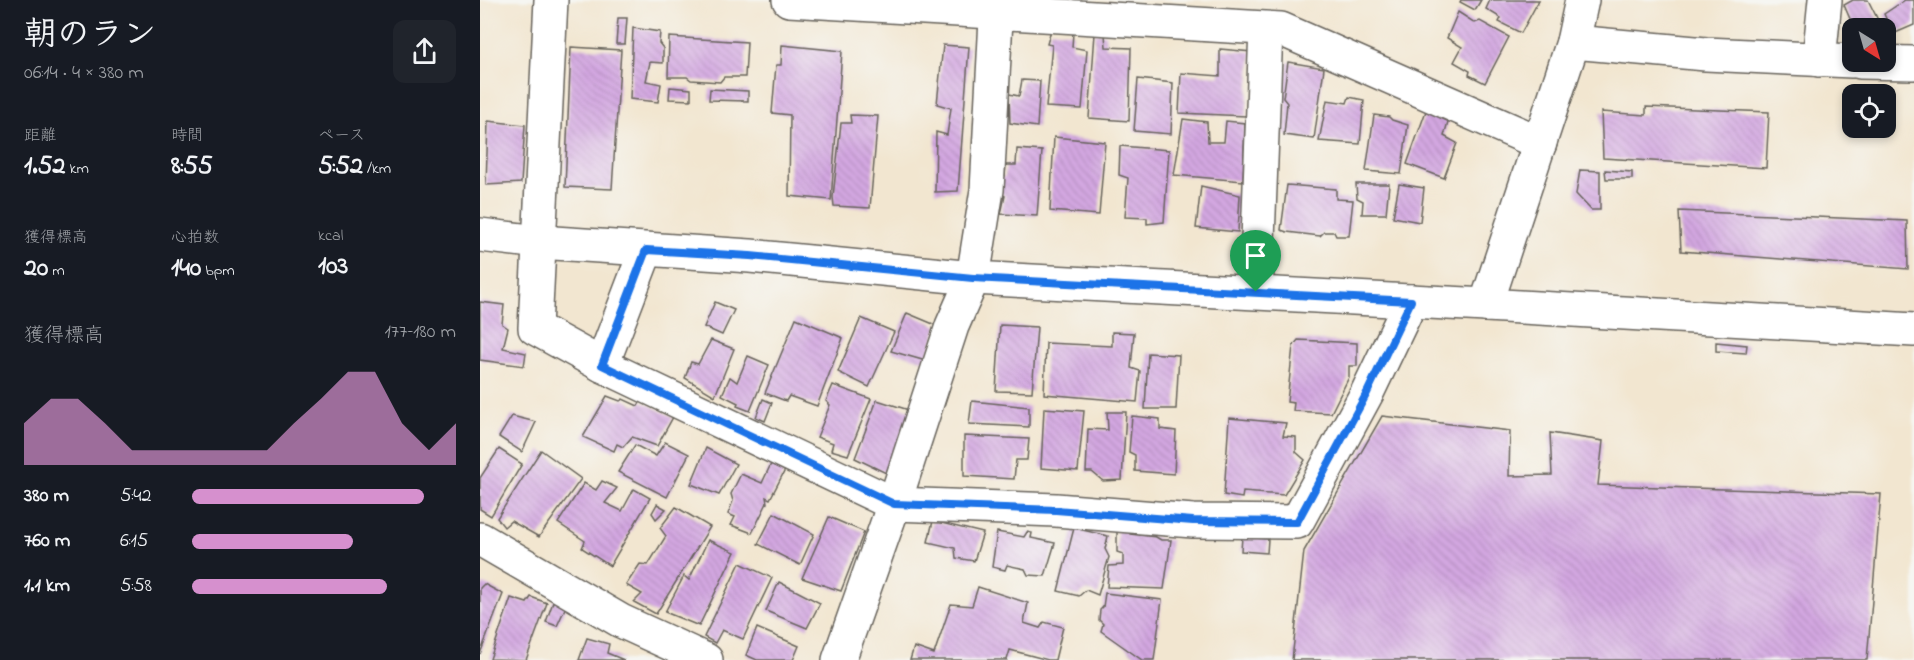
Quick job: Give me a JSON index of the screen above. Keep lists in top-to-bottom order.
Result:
{
  "north": "bottom right",
  "page": {
    "heading": ["朝のラン", "06:14 · 4 × 380 m"],
    "stats": [
      ["距離", "1.52 km"],
      ["時間", "8:55"],
      ["ペース", "5:52 /km"],
      ["獲得標高", "20 m"],
      ["心拍数", "140 bpm"],
      ["kcal", "103"]
    ],
    "chart": ["獲得標高", "177–180 m"],
    "list": [
      {
        "name": "380 m",
        "note": "5:42"
      },
      {
        "name": "760 m",
        "note": "6:15"
      },
      {
        "name": "1.1 km",
        "note": "5:58"
      }
    ]
  }
}
